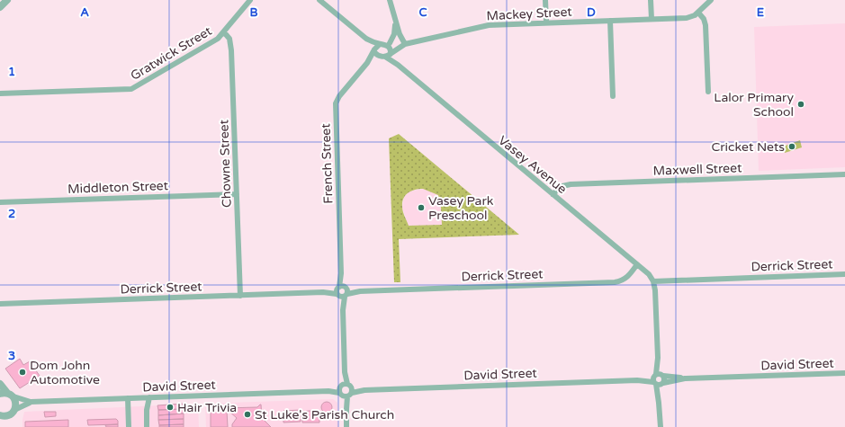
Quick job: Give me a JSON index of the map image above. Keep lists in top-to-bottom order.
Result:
{
  "streets": {
    "street": [
      "Mackey Street",
      "Gratwick Street",
      "Chowne Street",
      "French Street",
      "Vasey Avenue",
      "Maxwell Street",
      "Middleton Street",
      "Derrick Street",
      "David Street"
    ]
  },
  "crossings": [
    ["Mackey Street", "French Street"],
    ["Mackey Street", "Vasey Avenue"],
    ["Gratwick Street", "Chowne Street"],
    ["Chowne Street", "Middleton Street"],
    ["Chowne Street", "Derrick Street"],
    ["French Street", "Vasey Avenue"],
    ["French Street", "Derrick Street"],
    ["French Street", "David Street"],
    ["Vasey Avenue", "Maxwell Street"],
    ["Vasey Avenue", "Derrick Street"]
  ],
  "places": [
    "Lalor Primary School",
    "Cricket Nets",
    "Vasey Park Preschool",
    "Dom John Automotive",
    "Hair Trivia",
    "St Luke's Parish Church"
  ],
  "grid": {
    "columns": [
      "A",
      "B",
      "C",
      "D",
      "E"
    ],
    "rows": ["1", "2", "3"]
  }
}
